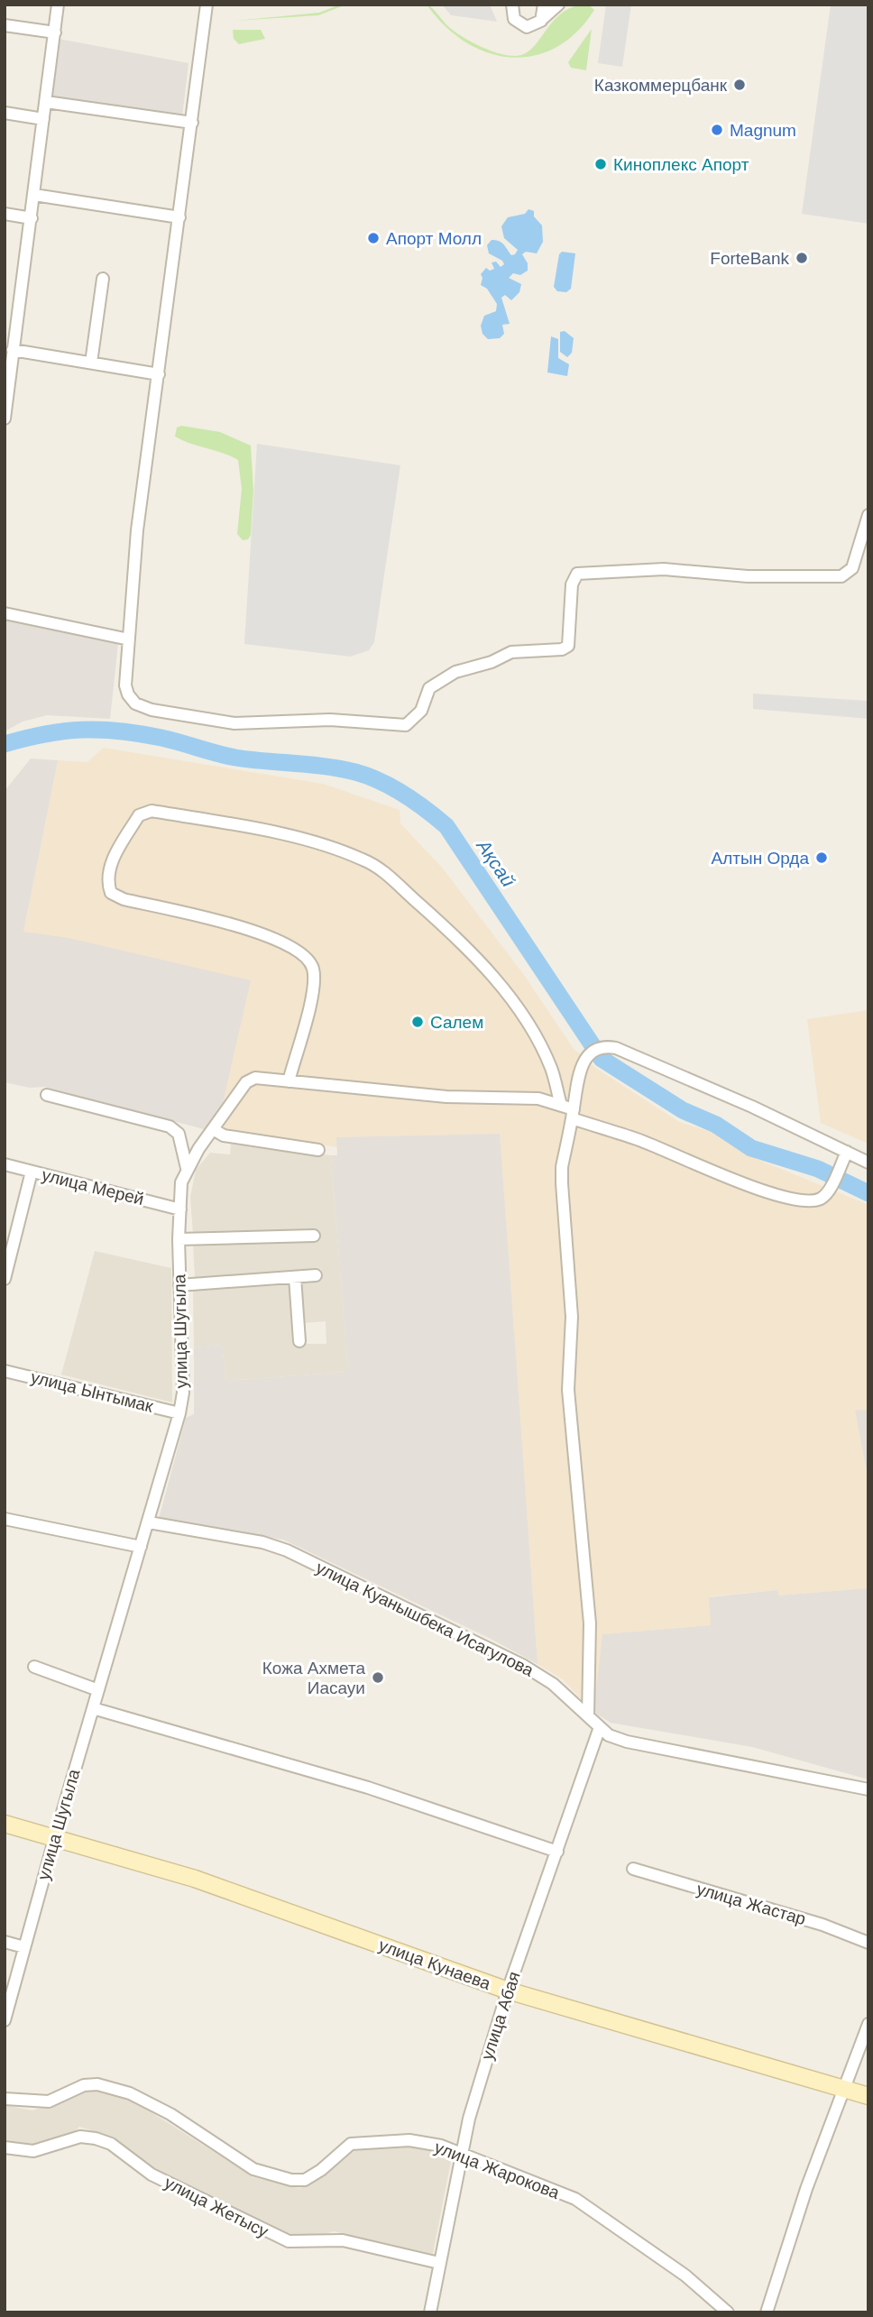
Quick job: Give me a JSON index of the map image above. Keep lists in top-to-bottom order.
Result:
{
  "streets": {
    "main road": ["улица Кунаева"],
    "street": [
      "улица Мерей",
      "улица Шугыла",
      "улица Ынтымак",
      "улица Куанышбека Исагулова",
      "улица Жастар",
      "улица Абая",
      "улица Жарокова",
      "улица Жетысу"
    ]
  },
  "crossings": [
    ["улица Мерей", "улица Шугыла"],
    ["улица Шугыла", "улица Ынтымак"],
    ["улица Шугыла", "улица Куанышбека Исагулова"],
    ["улица Шугыла", "улица Кунаева"],
    ["улица Куанышбека Исагулова", "улица Абая"],
    ["улица Кунаева", "улица Абая"],
    ["улица Абая", "улица Жарокова"],
    ["улица Абая", "улица Жетысу"]
  ],
  "water": ["Ақсай"],
  "places": [
    "Казкоммерцбанк",
    "Magnum",
    "Киноплекс Апорт",
    "Апорт Молл",
    "ForteBank",
    "Алтын Орда",
    "Салем",
    "Кожа Ахмета Иасауи"
  ]
}
